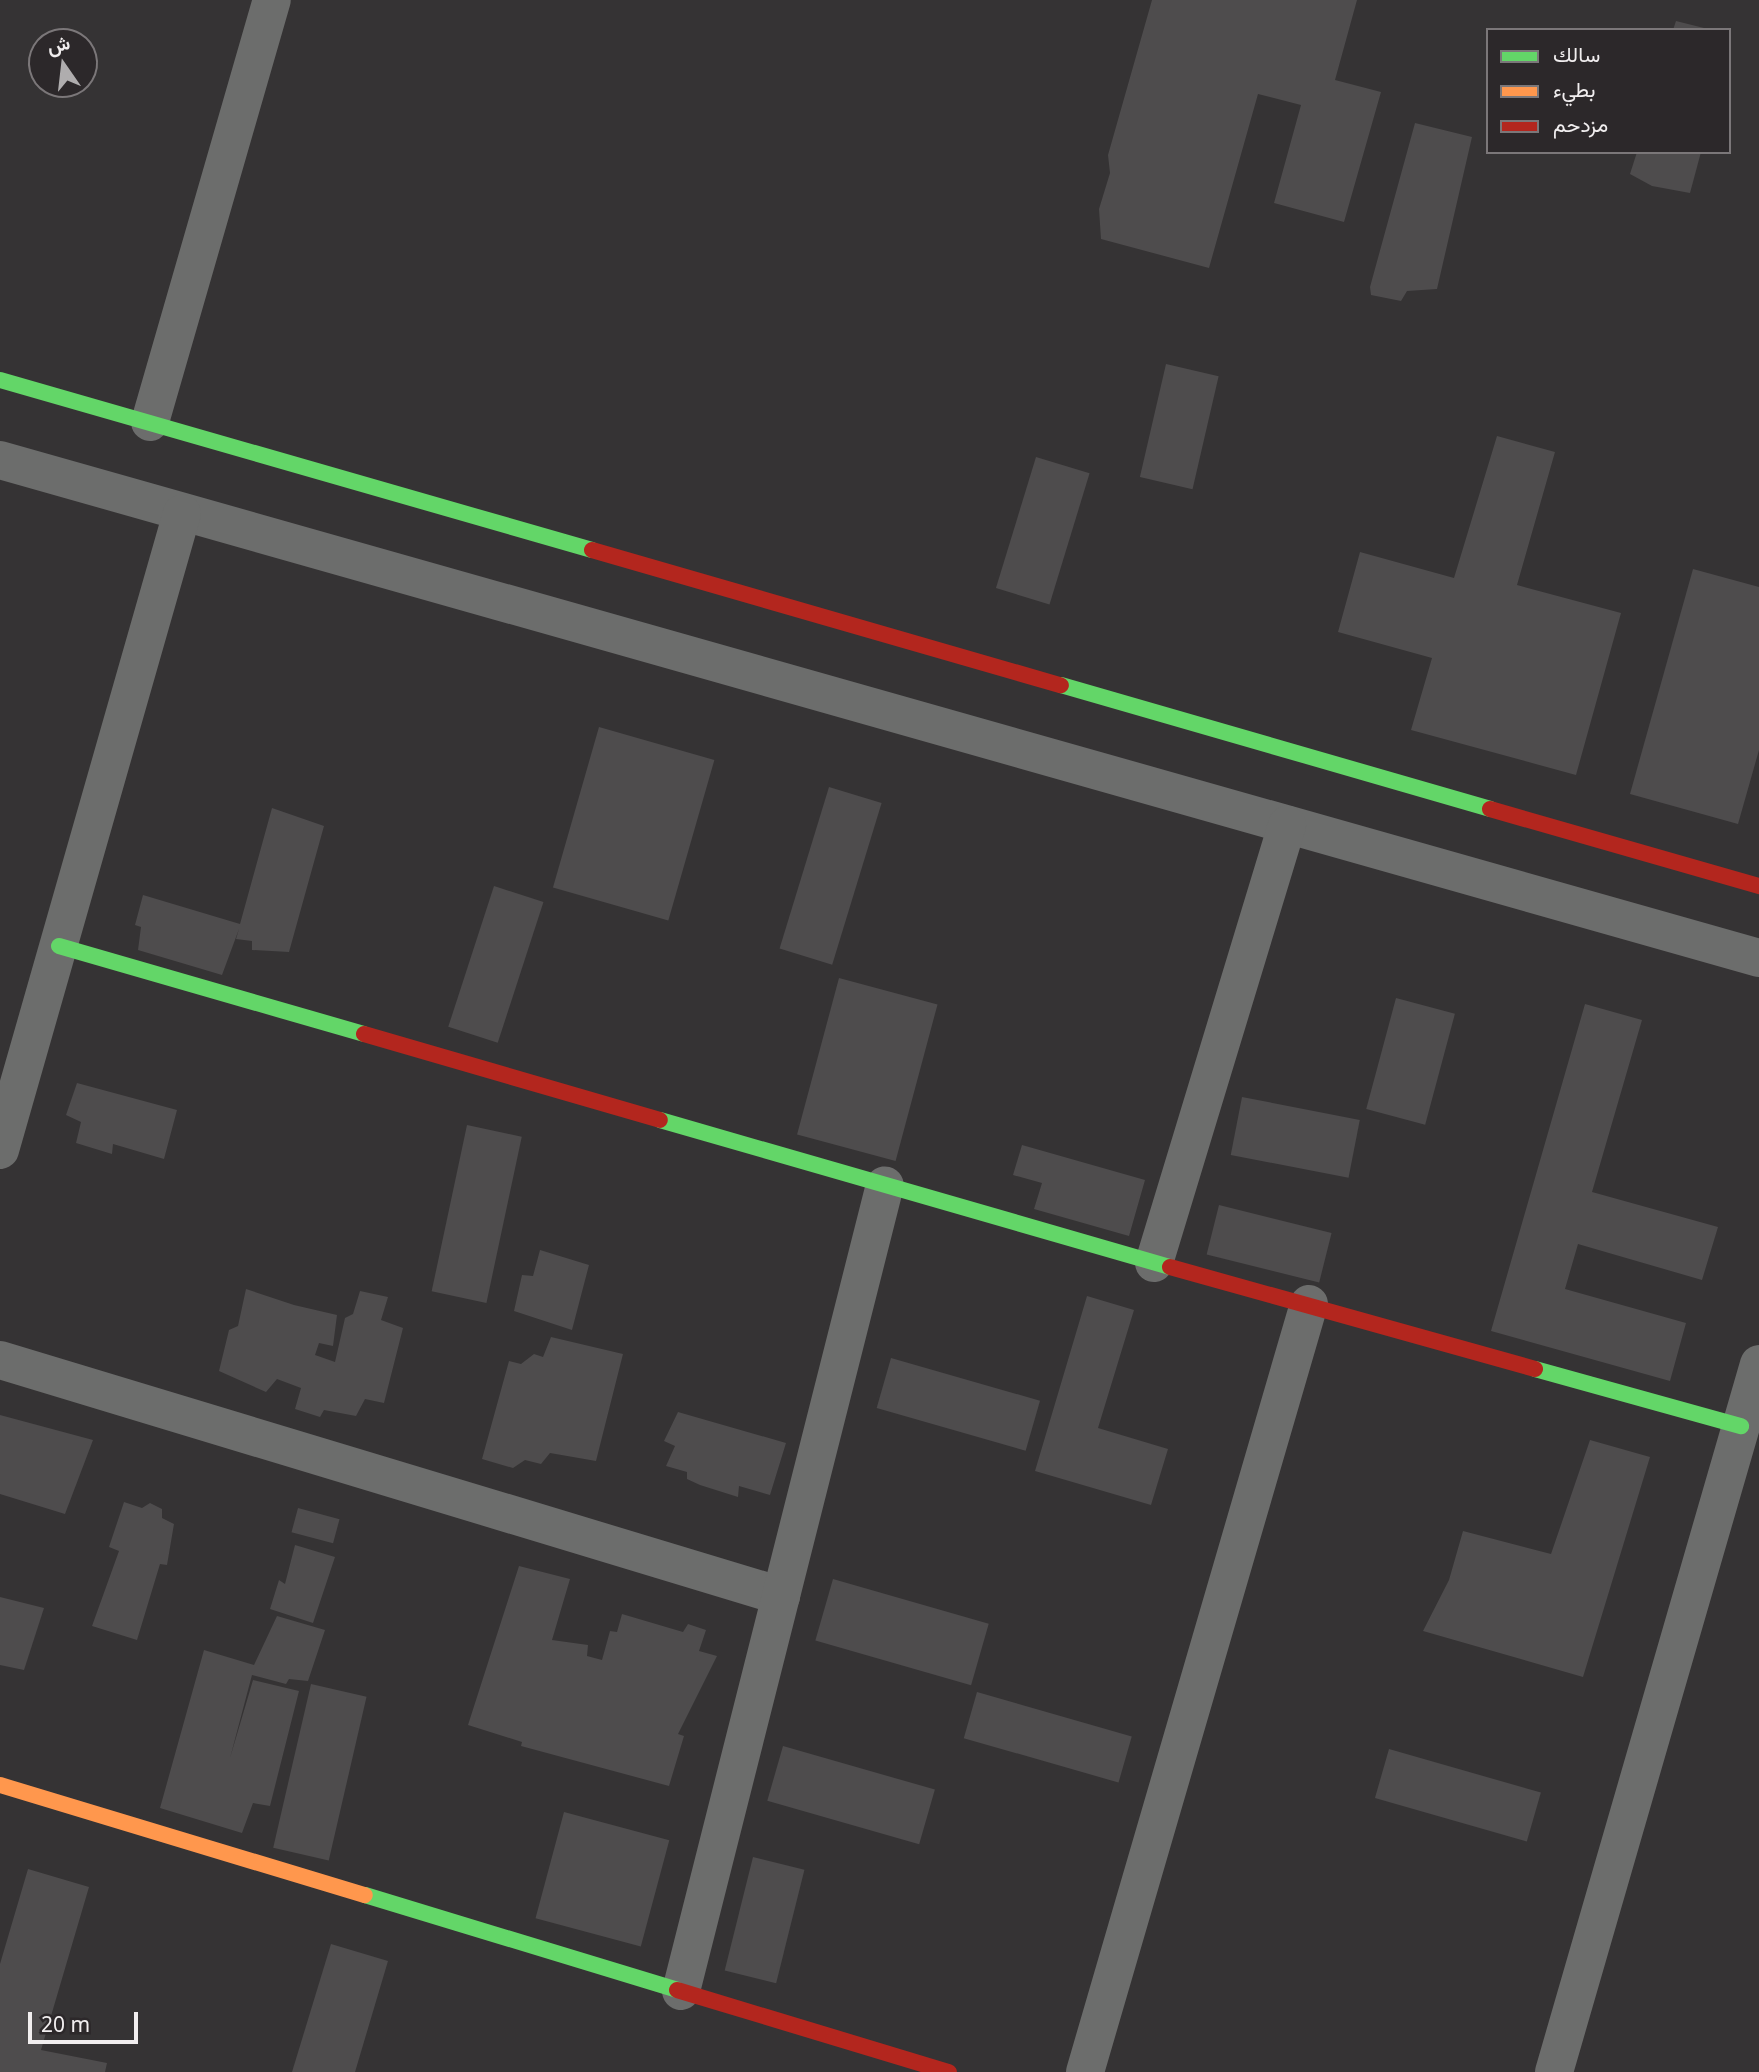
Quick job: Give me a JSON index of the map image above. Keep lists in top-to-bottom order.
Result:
{
  "legend": ["سالك", "بطيء", "مزدحم"],
  "scale_bar": "20 m",
  "north": "top"
}
